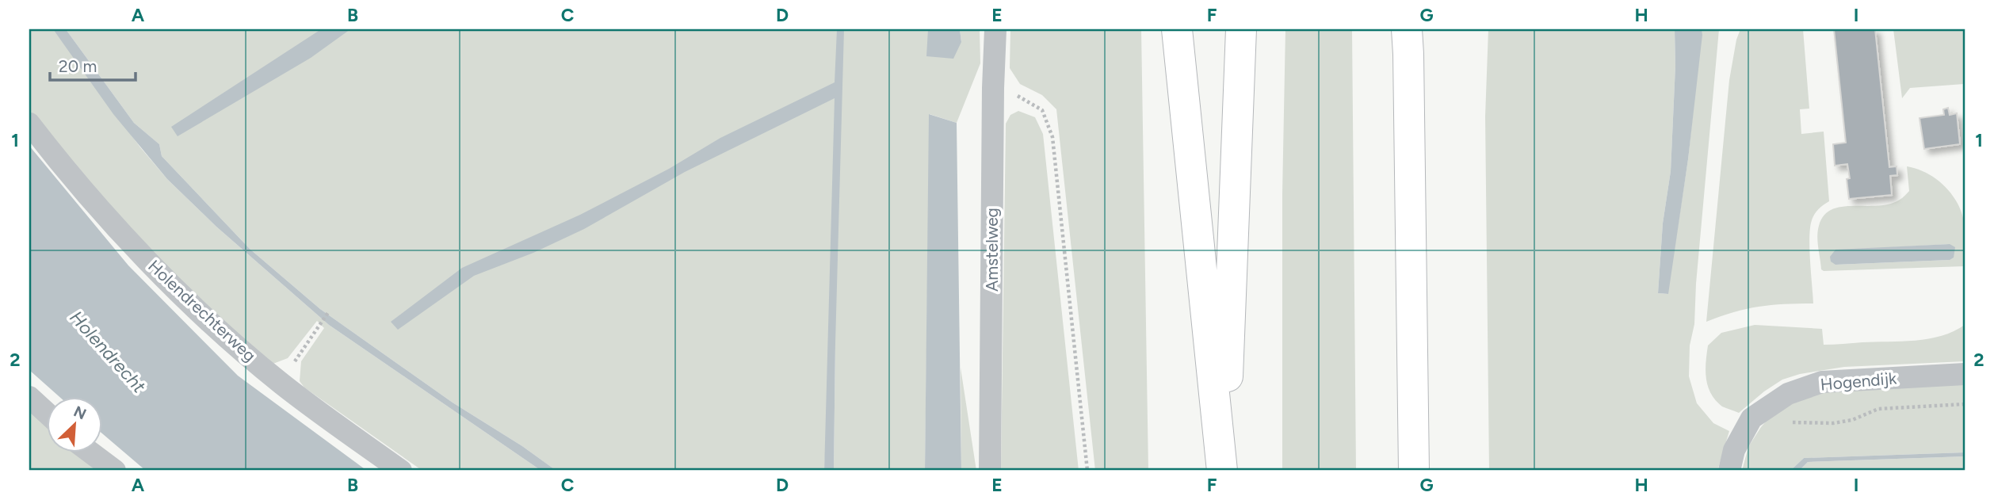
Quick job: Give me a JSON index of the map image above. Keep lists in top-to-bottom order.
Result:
{
  "streets": {
    "street": ["Amstelweg", "Holendrechterweg", "Hogendijk"]
  },
  "water": ["Holendrecht"],
  "scale_bar": "20 m",
  "north": "top right",
  "grid": {
    "columns": [
      "A",
      "B",
      "C",
      "D",
      "E",
      "F",
      "G",
      "H",
      "I"
    ],
    "rows": ["1", "2"]
  }
}
